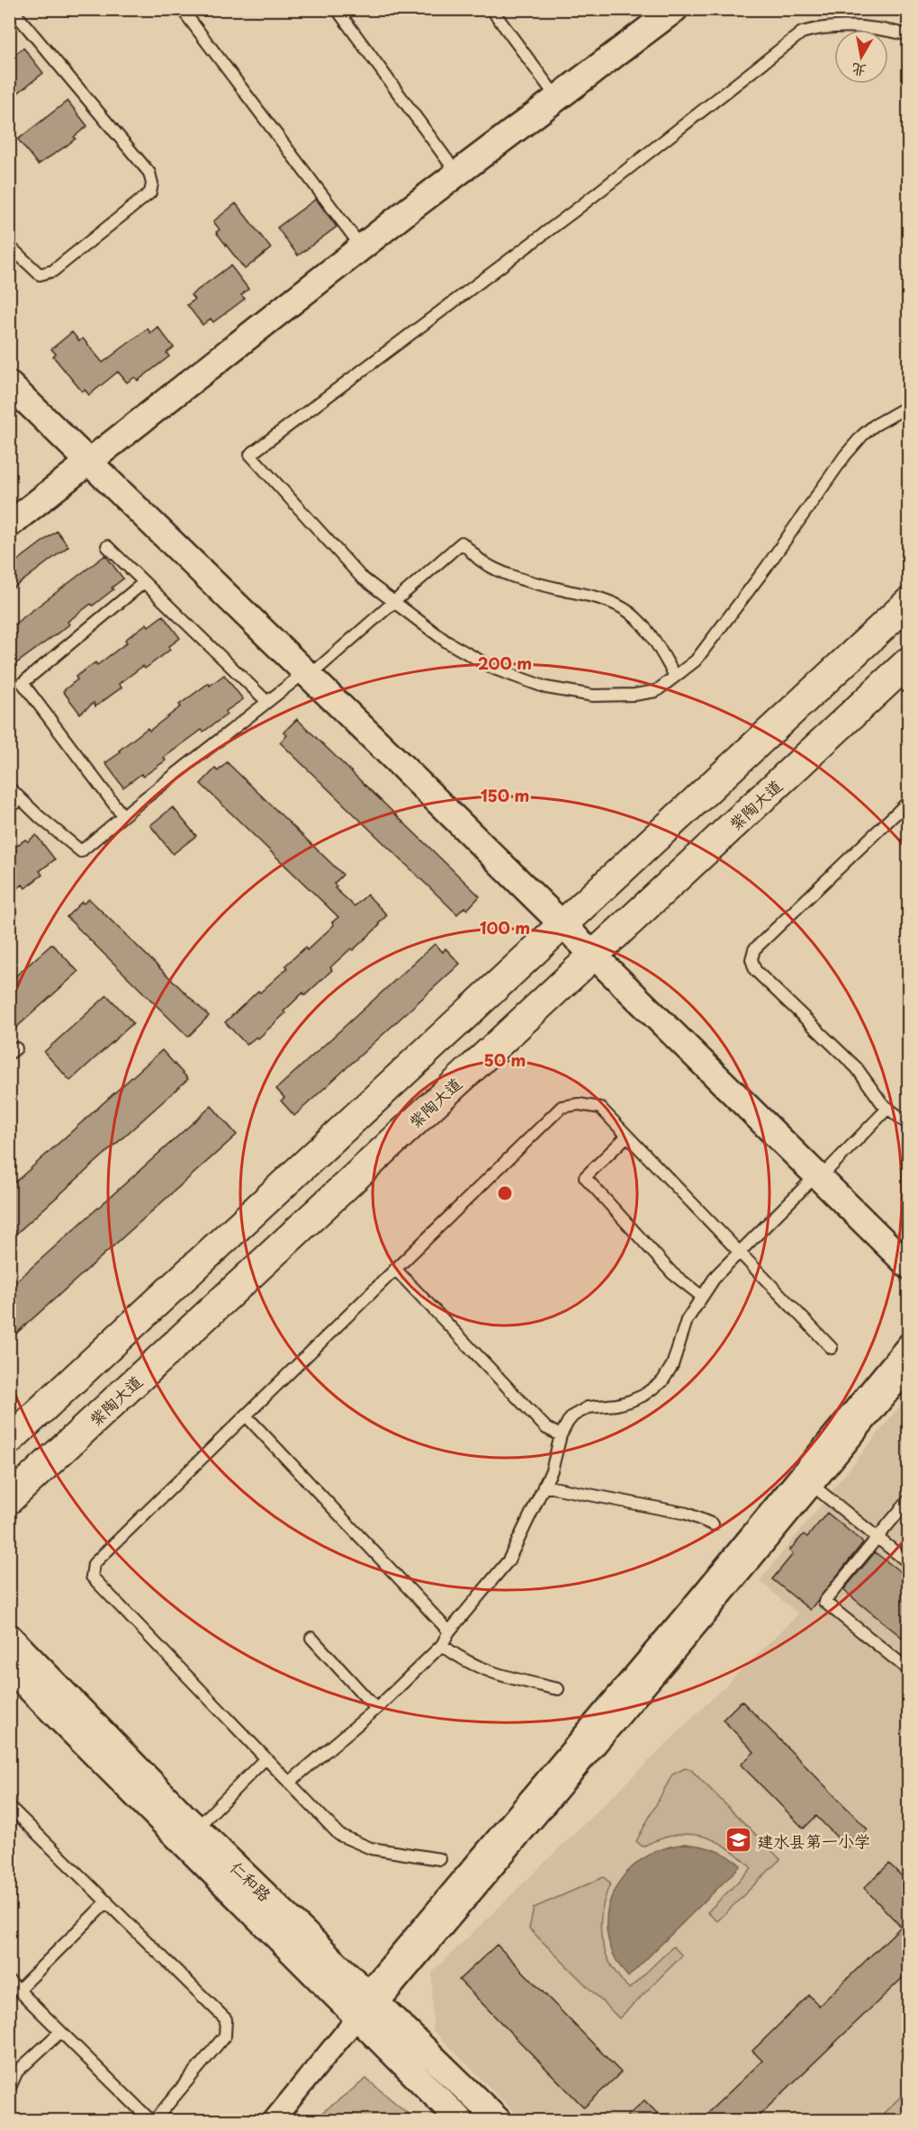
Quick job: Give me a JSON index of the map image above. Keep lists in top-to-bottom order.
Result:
{
  "streets": {
    "main road": ["紫陶大道"],
    "street": ["仁和路"]
  },
  "places": {
    "school or university": ["建水县第一小学"]
  },
  "north": "bottom",
  "rings": [
    "200 m",
    "150 m",
    "100 m",
    "50 m"
  ]
}
